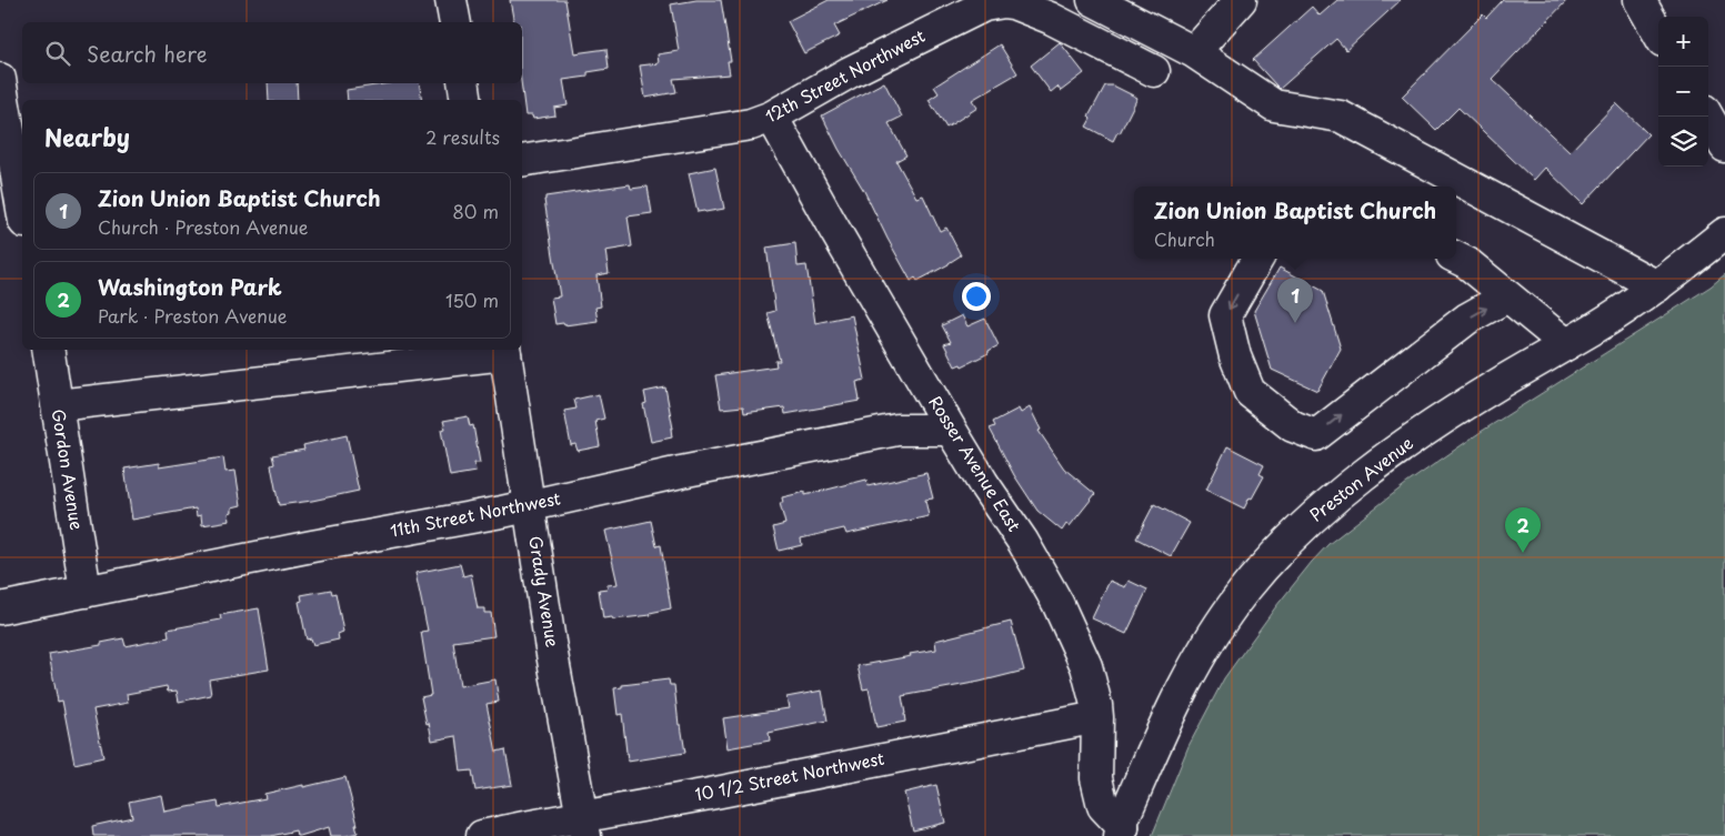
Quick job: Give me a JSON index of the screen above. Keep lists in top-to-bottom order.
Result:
{
  "streets": {
    "street": [
      "12th Street Northwest",
      "Rosser Avenue East",
      "Gordon Avenue",
      "Preston Avenue",
      "11th Street Northwest",
      "Grady Avenue",
      "10 1/2 Street Northwest"
    ]
  },
  "crossings": [
    ["12th Street Northwest", "Rosser Avenue East"],
    ["Rosser Avenue East", "Preston Avenue"],
    ["Rosser Avenue East", "11th Street Northwest"],
    ["Rosser Avenue East", "10 1/2 Street Northwest"],
    ["Gordon Avenue", "11th Street Northwest"],
    ["11th Street Northwest", "Grady Avenue"],
    ["Grady Avenue", "10 1/2 Street Northwest"]
  ],
  "page": {
    "map_buttons": ["+", "−"],
    "search": "Search here",
    "heading": ["Nearby", "2 results"],
    "list": [
      {
        "mark": "1",
        "name": "Zion Union Baptist Church",
        "note": "Church · Preston Avenue",
        "value": "80 m"
      },
      {
        "mark": "2",
        "name": "Washington Park",
        "note": "Park · Preston Avenue",
        "value": "150 m"
      }
    ],
    "popup": ["Zion Union Baptist Church", "Church"],
    "pins": ["1", "2"]
  }
}
